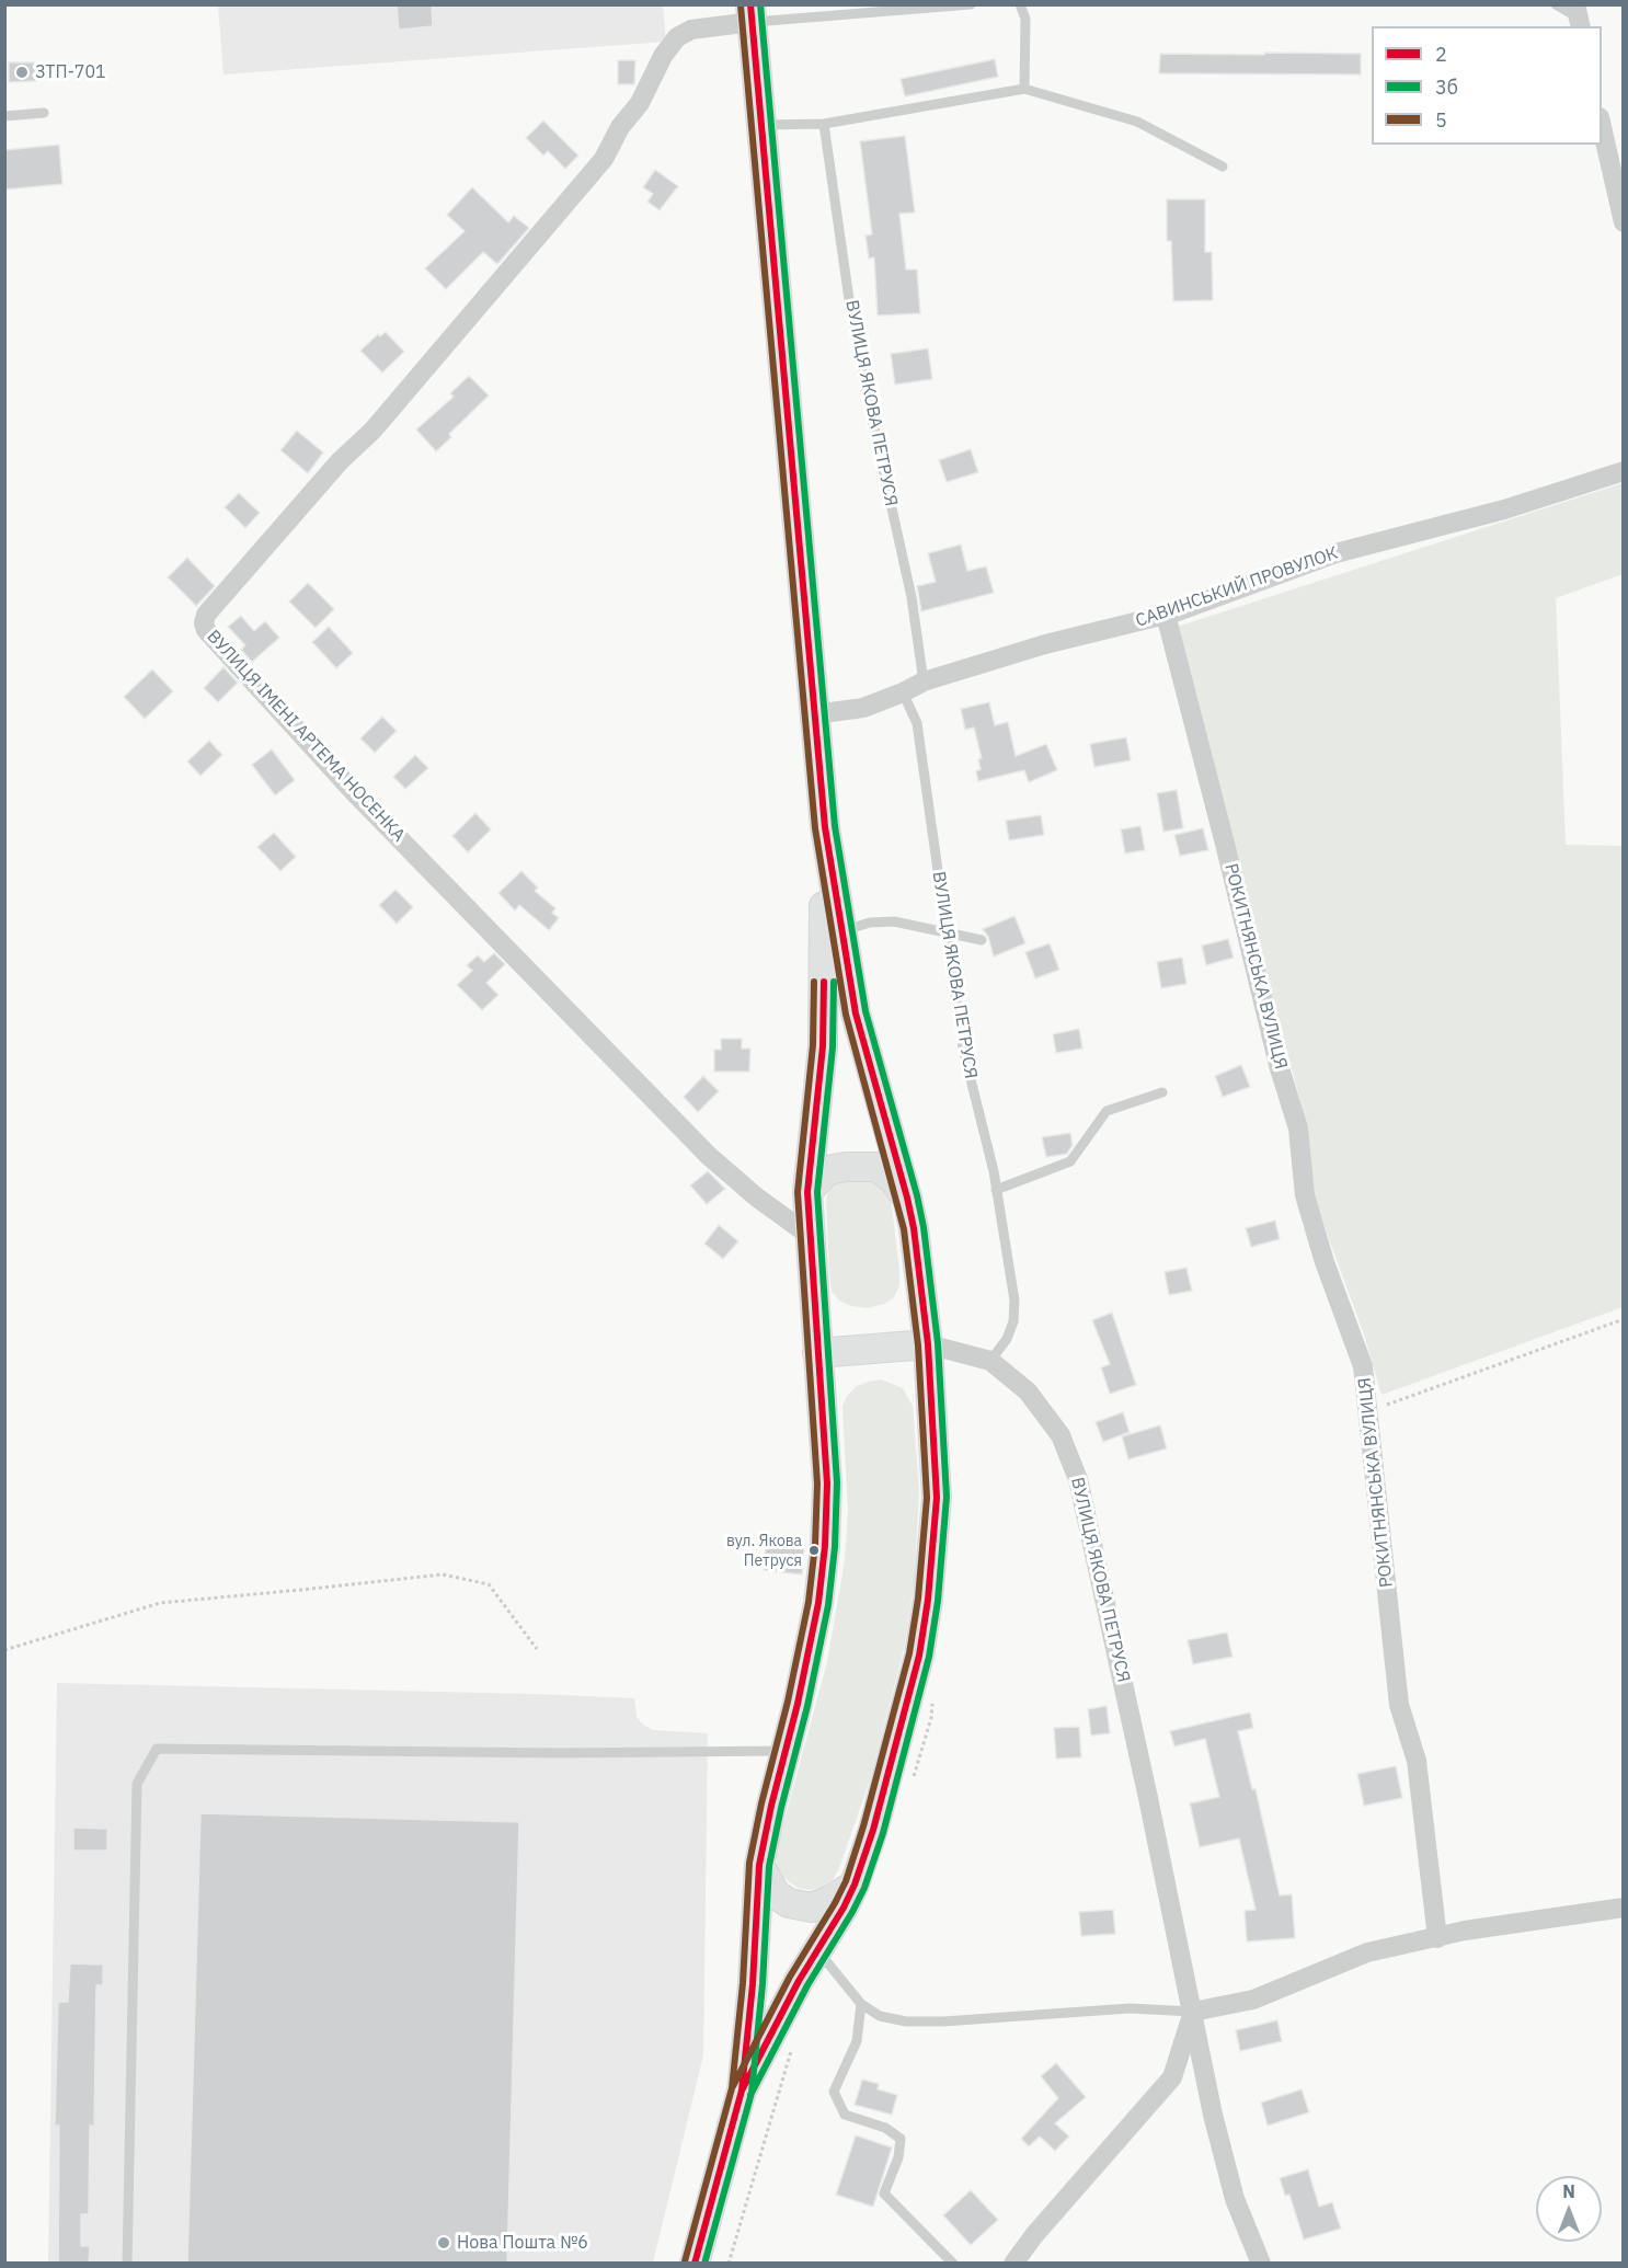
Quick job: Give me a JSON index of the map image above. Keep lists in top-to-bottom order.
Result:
{
  "streets": {
    "street": [
      "ВУЛИЦЯ ЯКОВА ПЕТРУСЯ",
      "САВИНСЬКИЙ ПРОВУЛОК",
      "ВУЛИЦЯ ІМЕНІ АРТЕМА НОСЕНКА",
      "РОКИТНЯНСЬКА ВУЛИЦЯ"
    ]
  },
  "crossings": [
    ["ВУЛИЦЯ ЯКОВА ПЕТРУСЯ", "САВИНСЬКИЙ ПРОВУЛОК"],
    ["САВИНСЬКИЙ ПРОВУЛОК", "РОКИТНЯНСЬКА ВУЛИЦЯ"]
  ],
  "places": ["ЗТП-701", "вул. Якова Петруся", "Нова Пошта №6"],
  "lines": ["transit line 2", "transit line 3б", "transit line 5"],
  "legend": ["2", "3б", "5"],
  "north": "top"
}
